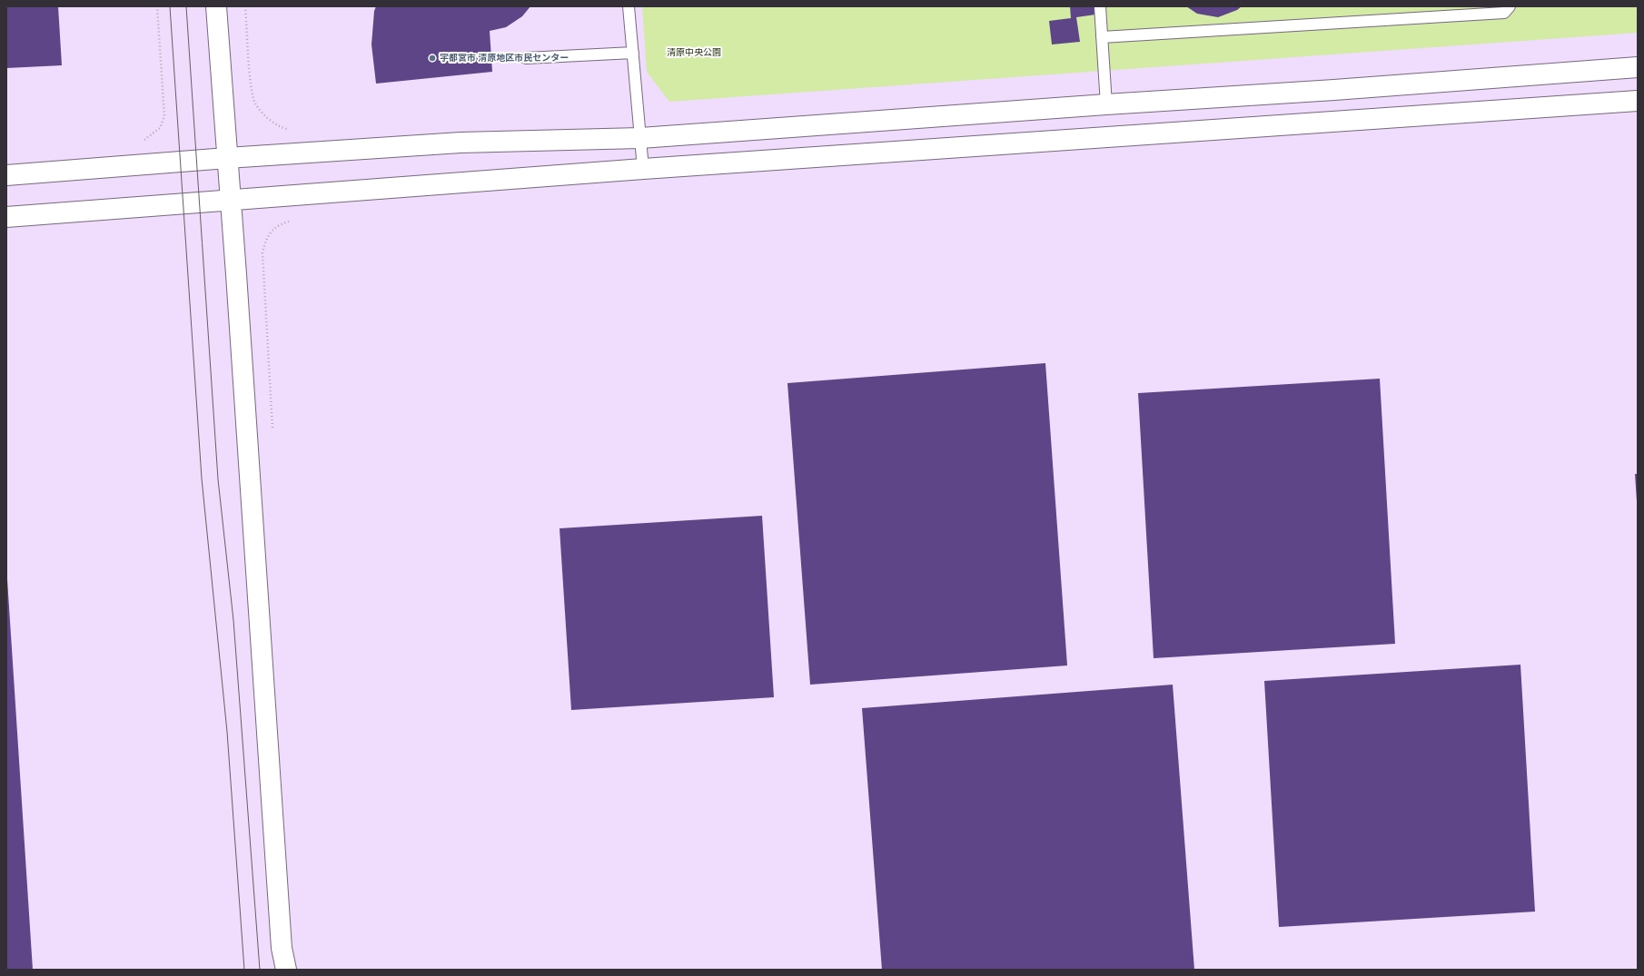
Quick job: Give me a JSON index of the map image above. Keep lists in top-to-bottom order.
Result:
{
  "parks": ["清原中央公園"],
  "places": ["宇都宮市 清原地区市民センター"]
}
